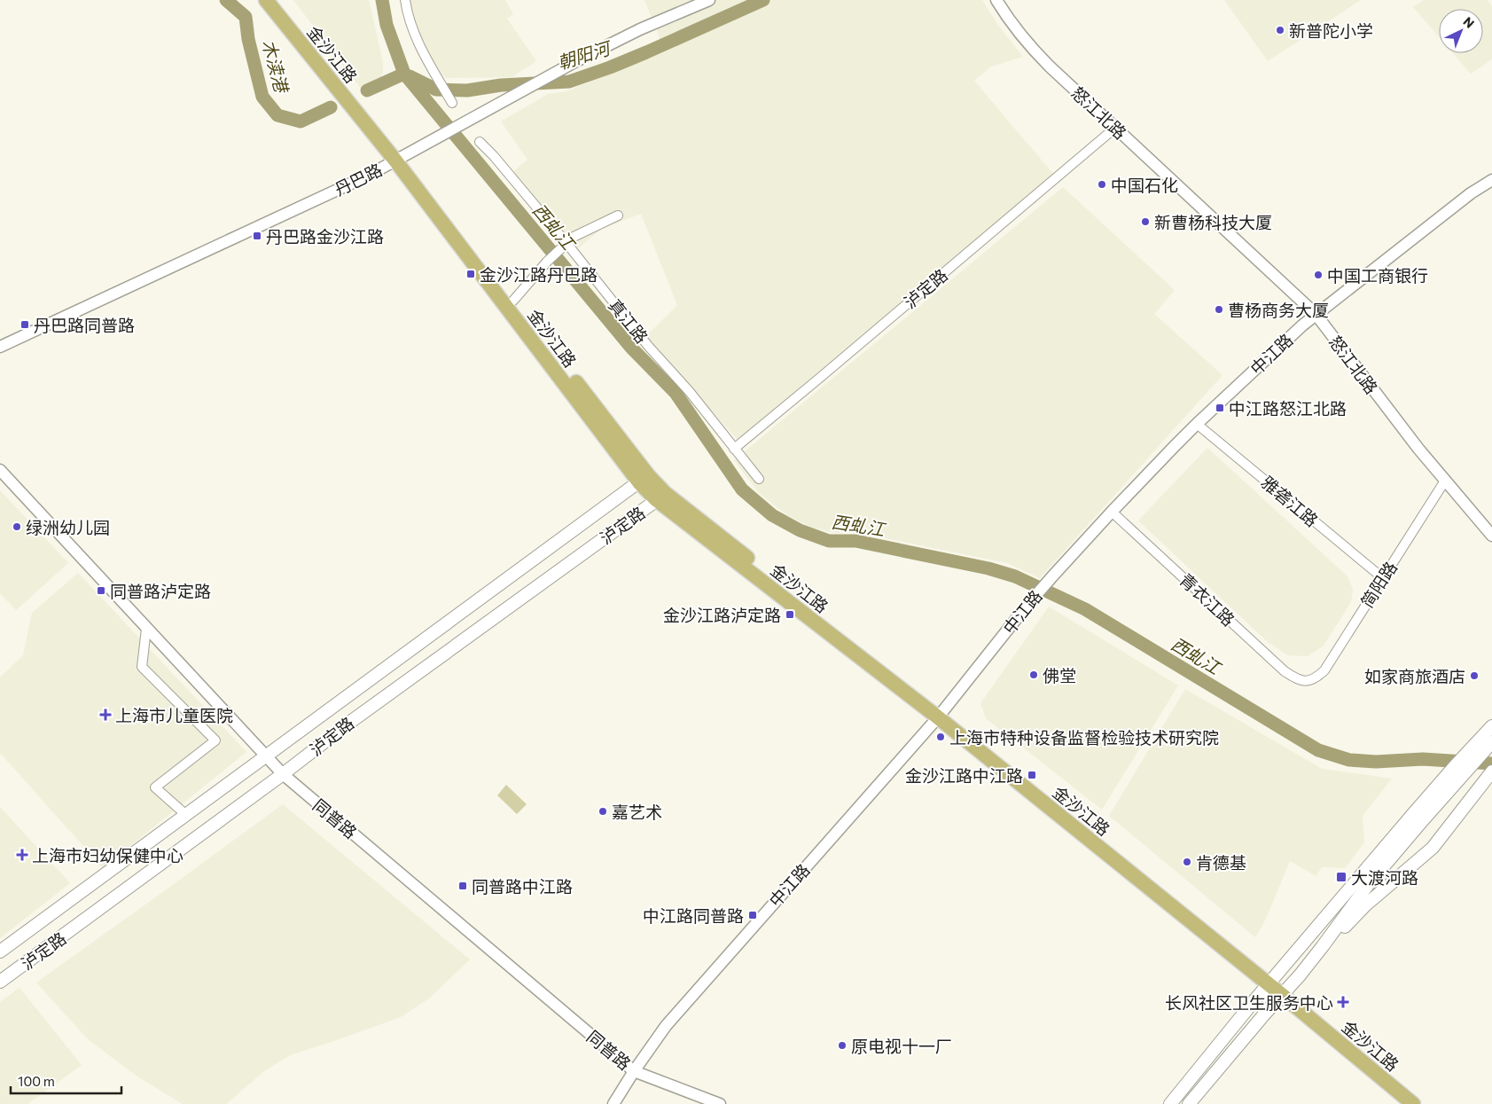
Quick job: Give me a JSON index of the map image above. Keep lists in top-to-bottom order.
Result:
{
  "streets": {
    "main road": ["金沙江路", "泸定路"],
    "street": [
      "怒江北路",
      "丹巴路",
      "真江路",
      "中江路",
      "雅砻江路",
      "简阳路",
      "青衣江路",
      "同普路"
    ]
  },
  "crossings": [
    ["金沙江路", "丹巴路"],
    ["金沙江路", "泸定路"],
    ["金沙江路", "中江路"],
    ["怒江北路", "泸定路"],
    ["怒江北路", "中江路"],
    ["怒江北路", "简阳路"],
    ["泸定路", "真江路"],
    ["泸定路", "同普路"],
    ["中江路", "雅砻江路"],
    ["中江路", "青衣江路"],
    ["中江路", "同普路"],
    ["雅砻江路", "简阳路"],
    ["简阳路", "青衣江路"]
  ],
  "water": ["朝阳河", "木渎港", "西虬江"],
  "places": {
    "other": [
      "新普陀小学",
      "中国石化",
      "新曹杨科技大厦",
      "中国工商银行",
      "曹杨商务大厦",
      "绿洲幼儿园",
      "佛堂",
      "如家商旅酒店",
      "上海市特种设备监督检验技术研究院",
      "嘉艺术",
      "肯德基",
      "原电视十一厂"
    ],
    "transit": [
      "丹巴路金沙江路",
      "金沙江路丹巴路",
      "丹巴路同普路",
      "中江路怒江北路",
      "同普路泸定路",
      "金沙江路泸定路",
      "金沙江路中江路",
      "大渡河路",
      "同普路中江路",
      "中江路同普路"
    ],
    "health": ["上海市儿童医院", "上海市妇幼保健中心", "长风社区卫生服务中心"]
  },
  "scale_bar": "100 m",
  "north": "top right"
}
